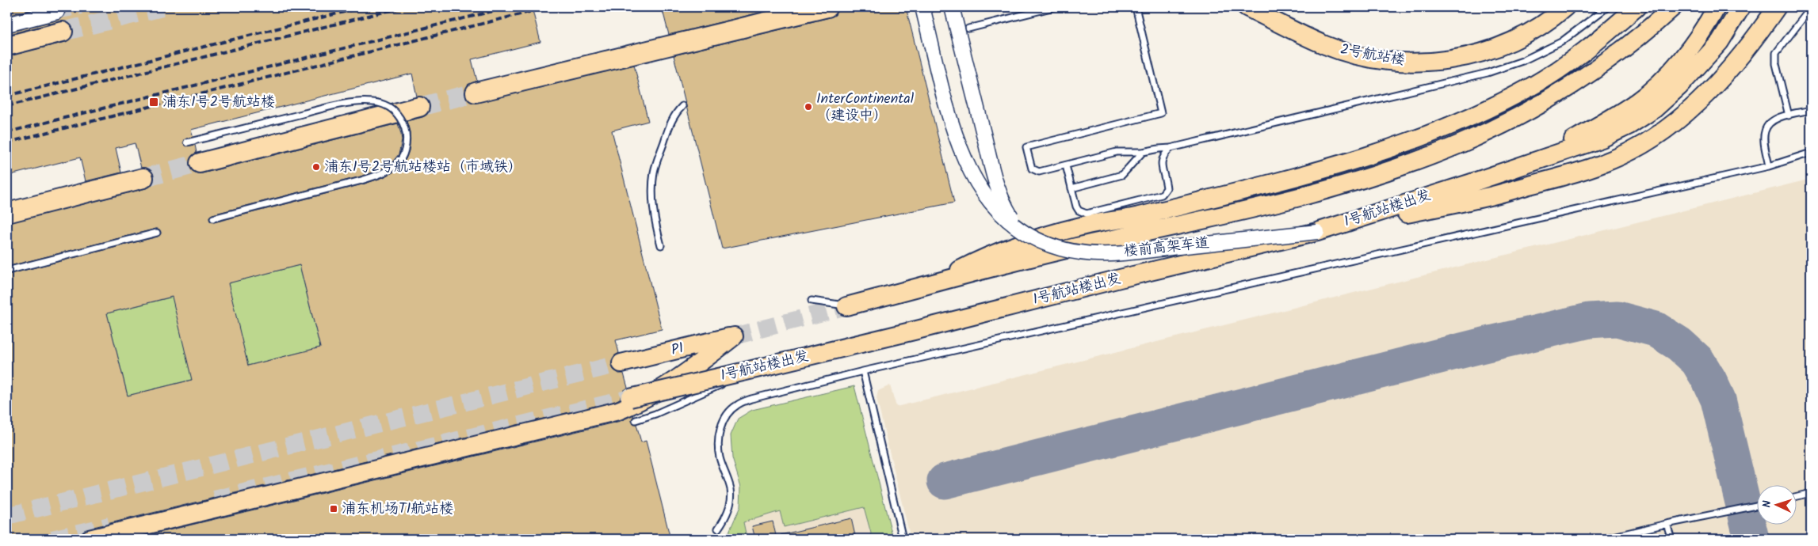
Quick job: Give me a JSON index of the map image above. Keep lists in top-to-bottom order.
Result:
{
  "streets": {
    "main road": ["2号航站楼", "1号航站楼出发", "P1"],
    "street": ["楼前高架车道"]
  },
  "crossings": [
    ["1号航站楼出发", "楼前高架车道"]
  ],
  "places": {
    "transit": ["浦东1号2号航站楼", "浦东机场T1航站楼"],
    "other": ["InterContinental （建设中）", "浦东1号2号航站楼站（市域铁）"]
  },
  "north": "left"
}
